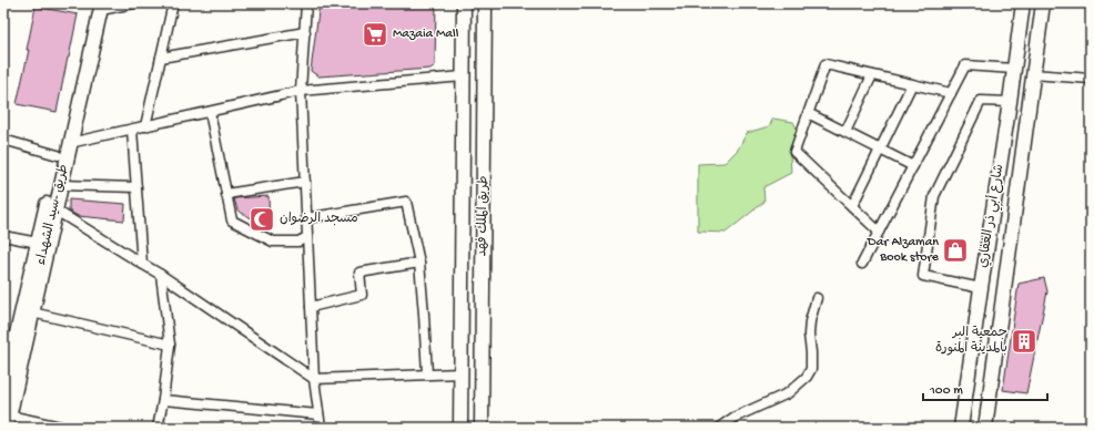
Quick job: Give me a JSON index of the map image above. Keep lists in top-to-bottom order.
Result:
{
  "streets": {
    "main road": ["طريق -سيد الشهداء", "طريق الملك فهد", "شارع أبي ذر الغفاري"]
  },
  "places": {
    "supermarket": ["Mazaia Mall"],
    "mosque": ["مسجد الرضوان"],
    "shop": ["Dar Alzaman Book store"],
    "building": ["جمعية البر بالمدينة المنورة"]
  },
  "scale_bar": "100 m"
}
